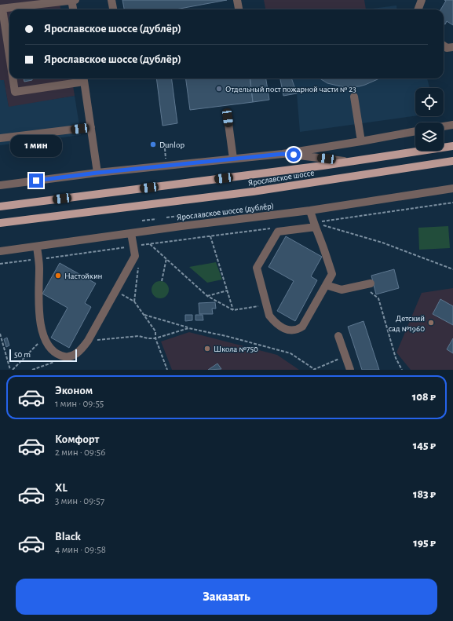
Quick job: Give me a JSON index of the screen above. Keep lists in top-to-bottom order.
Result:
{
  "streets": {
    "main road": ["Ярославское шоссе"],
    "street": ["Ярославское шоссе (дублёр)"]
  },
  "places": [
    "Отдельный пост пожарной части № 23",
    "Dunlop",
    "Настойкин",
    "Детский сад №1960",
    "Школа №750"
  ],
  "scale_bar": "50 m",
  "page": {
    "banner": ["Ярославское шоссе (дублёр)", "Ярославское шоссе (дублёр)"],
    "bubble": "1 мин",
    "scale": "50 m",
    "list": [
      {
        "name": "Эконом",
        "note": "1 мин · 09:55",
        "value": "108 ₽"
      },
      {
        "name": "Комфорт",
        "note": "2 мин · 09:56",
        "value": "145 ₽"
      },
      {
        "name": "XL",
        "note": "3 мин · 09:57",
        "value": "183 ₽"
      },
      {
        "name": "Black",
        "note": "4 мин · 09:58",
        "value": "195 ₽"
      }
    ],
    "buttons": "Заказать"
  }
}
